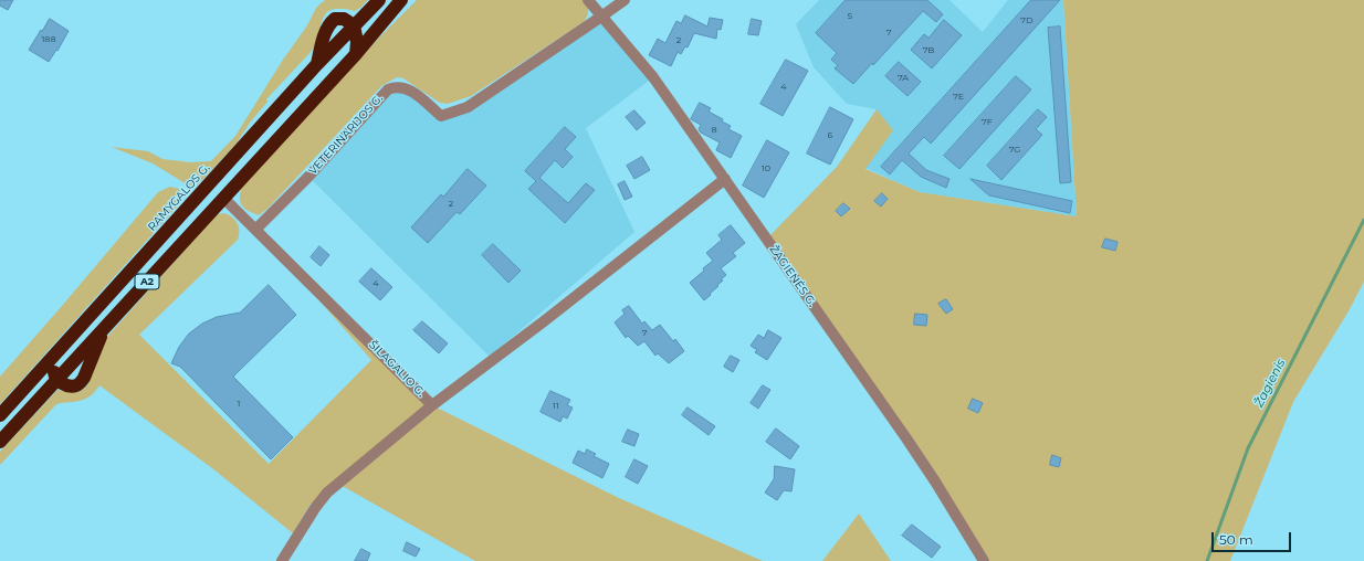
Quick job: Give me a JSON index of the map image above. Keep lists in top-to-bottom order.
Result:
{
  "streets": {
    "highway": ["RAMYGALOS G.", "A2"],
    "street": ["VETERINARIJOS G.", "ŽAGIENĖS G.", "ŠILAGALIO G."]
  },
  "crossings": [
    ["VETERINARIJOS G.", "ŽAGIENĖS G."],
    ["VETERINARIJOS G.", "ŠILAGALIO G."],
    ["A2", "ŠILAGALIO G."]
  ],
  "water": ["Žagienis"],
  "house_numbers": [
    "5",
    "7D",
    "7",
    "188",
    "2",
    "7B",
    "7A",
    "4",
    "7E",
    "7F",
    "8",
    "6",
    "7G",
    "10",
    "2",
    "4",
    "7",
    "1",
    "11"
  ],
  "scale_bar": "50 m"
}
